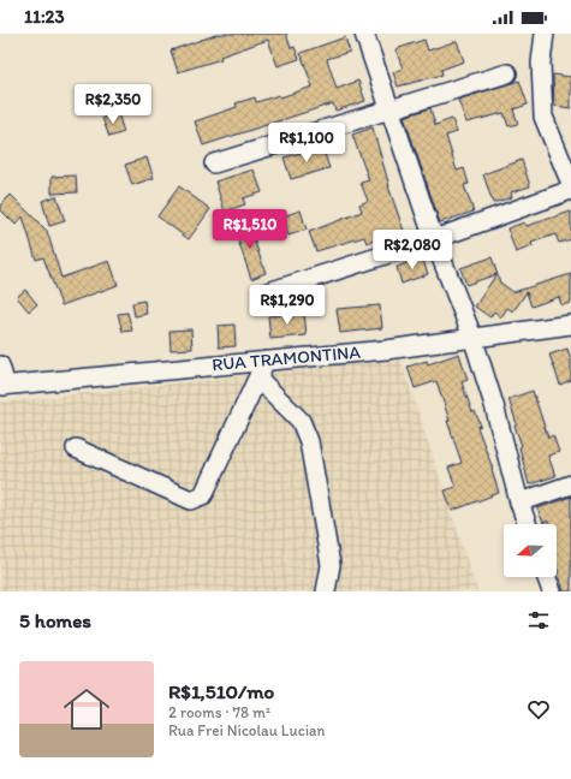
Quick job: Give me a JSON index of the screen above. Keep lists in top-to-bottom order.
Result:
{
  "streets": {
    "street": ["RUA TRAMONTINA"]
  },
  "north": "left",
  "page": {
    "status": "11:23",
    "price": [
      "R$2,350",
      "R$1,100",
      "R$1,510",
      "R$2,080",
      "R$1,290"
    ],
    "heading": "5 homes",
    "list": [
      {
        "name": "R$1,510/mo",
        "note": "2 rooms · 78 m² · Rua Frei Nicolau Lucian"
      }
    ]
  }
}
